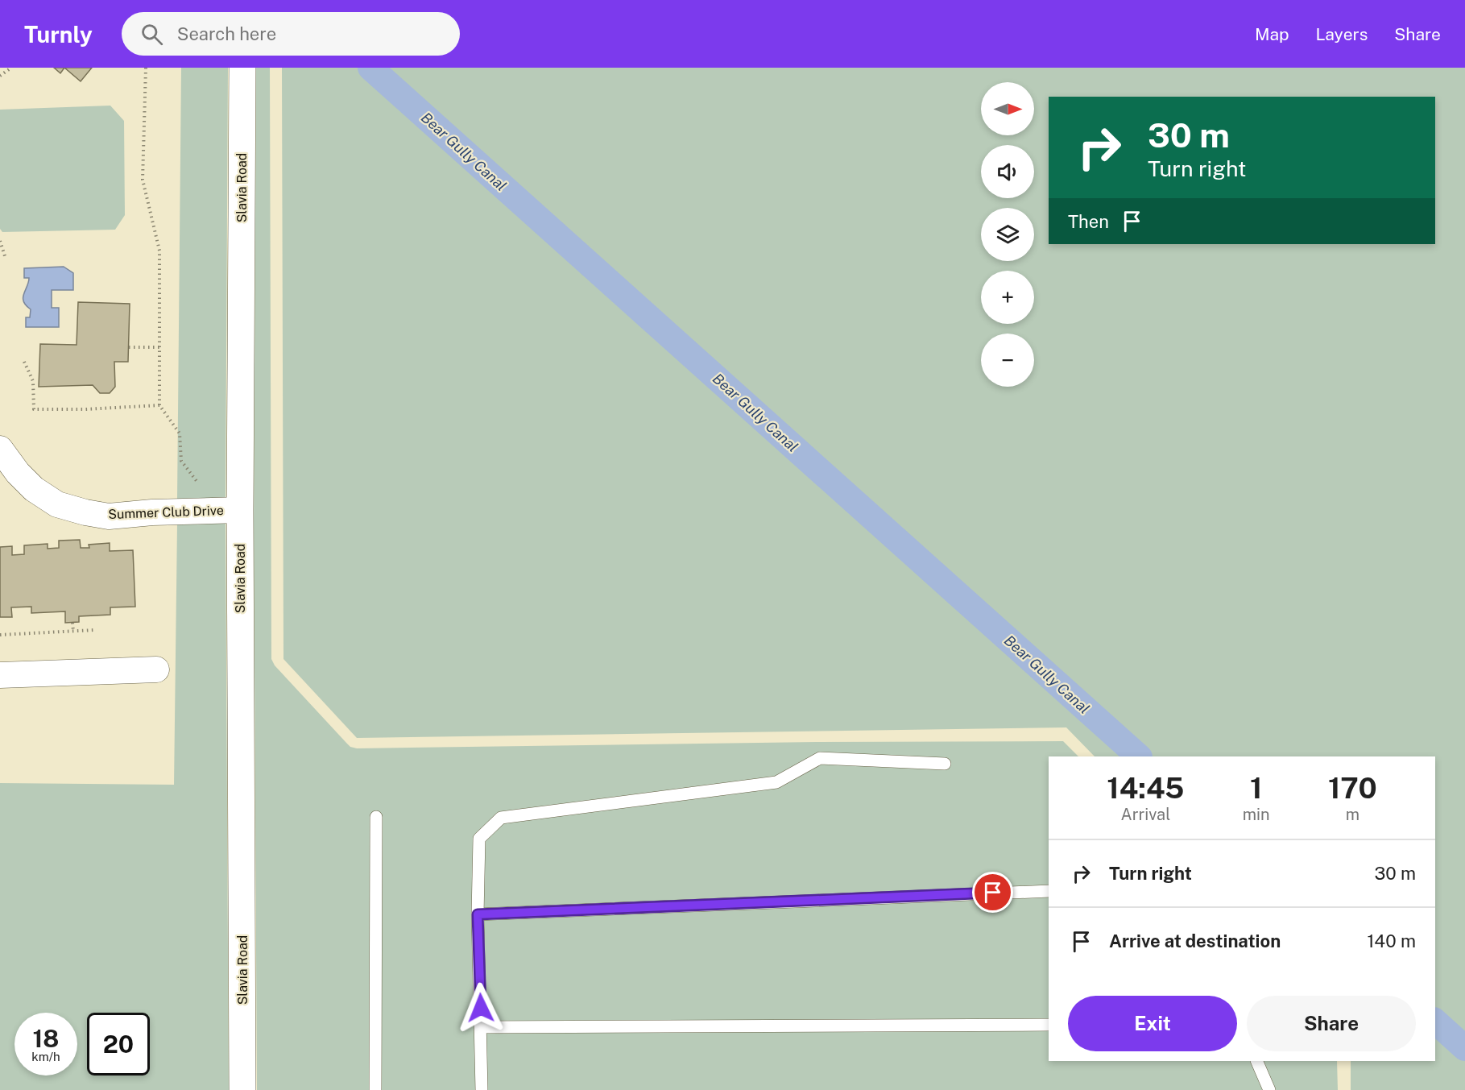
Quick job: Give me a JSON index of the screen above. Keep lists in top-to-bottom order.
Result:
{
  "streets": {
    "street": ["Slavia Road", "Summer Club Drive"]
  },
  "crossings": [
    ["Slavia Road", "Summer Club Drive"]
  ],
  "water": ["Bear Gully Canal"],
  "north": "right",
  "page": {
    "header": "Turnly",
    "search": "Search here",
    "nav": ["Map", "Layers", "Share"],
    "map_buttons": ["+", "−"],
    "turn": ["30 m", "Turn right"],
    "then": "Then",
    "eta": [
      "14:45",
      "Arrival",
      "1",
      "min",
      "170",
      "m"
    ],
    "list": [
      {
        "name": "Turn right",
        "value": "30 m"
      },
      {
        "name": "Arrive at destination",
        "value": "140 m"
      }
    ],
    "buttons": ["Exit", "Share"],
    "speed": "18 km/h",
    "limit": "20"
  }
}
